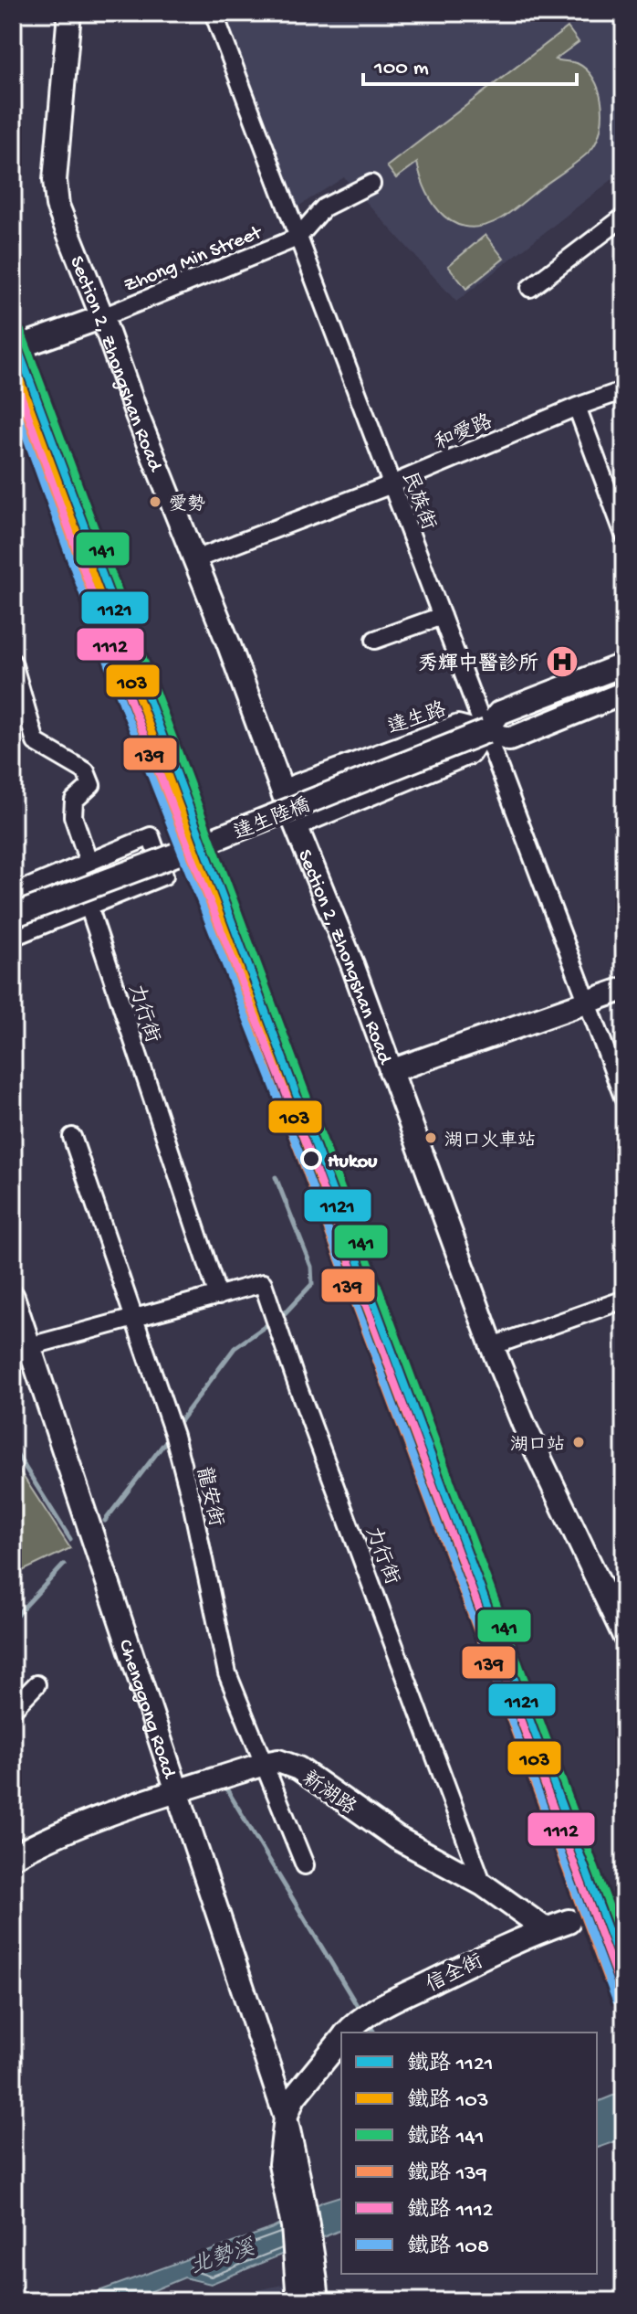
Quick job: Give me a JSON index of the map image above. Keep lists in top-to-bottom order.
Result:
{
  "streets": {
    "street": [
      "Zhong Min Street",
      "Section 2, Zhongshan Road",
      "和愛路",
      "民族街",
      "達生路",
      "達生陸橋",
      "力行街",
      "龍安街",
      "Chenggong Road",
      "新湖路",
      "信全街"
    ]
  },
  "crossings": [
    ["Zhong Min Street", "Section 2, Zhongshan Road"],
    ["Zhong Min Street", "民族街"],
    ["Section 2, Zhongshan Road", "和愛路"],
    ["Section 2, Zhongshan Road", "達生路"],
    ["和愛路", "民族街"],
    ["民族街", "達生路"],
    ["民族街", "達生陸橋"],
    ["達生路", "達生陸橋"],
    ["力行街", "龍安街"],
    ["力行街", "Chenggong Road"],
    ["力行街", "新湖路"],
    ["龍安街", "新湖路"],
    ["Chenggong Road", "新湖路"],
    ["Chenggong Road", "信全街"],
    ["新湖路", "信全街"]
  ],
  "water": ["北勢溪"],
  "places": {
    "other": [
      "愛勢",
      "湖口火車站",
      "Hukou",
      "湖口站"
    ],
    "hospital": ["秀輝中醫診所"]
  },
  "lines": [
    "rail line 141",
    "rail line 1121",
    "rail line 103",
    "rail line 1112",
    "rail line 139",
    "rail line 108"
  ],
  "legend": [
    "鐵路 1121",
    "鐵路 103",
    "鐵路 141",
    "鐵路 139",
    "鐵路 1112",
    "鐵路 108"
  ],
  "scale_bar": "100 m"
}
